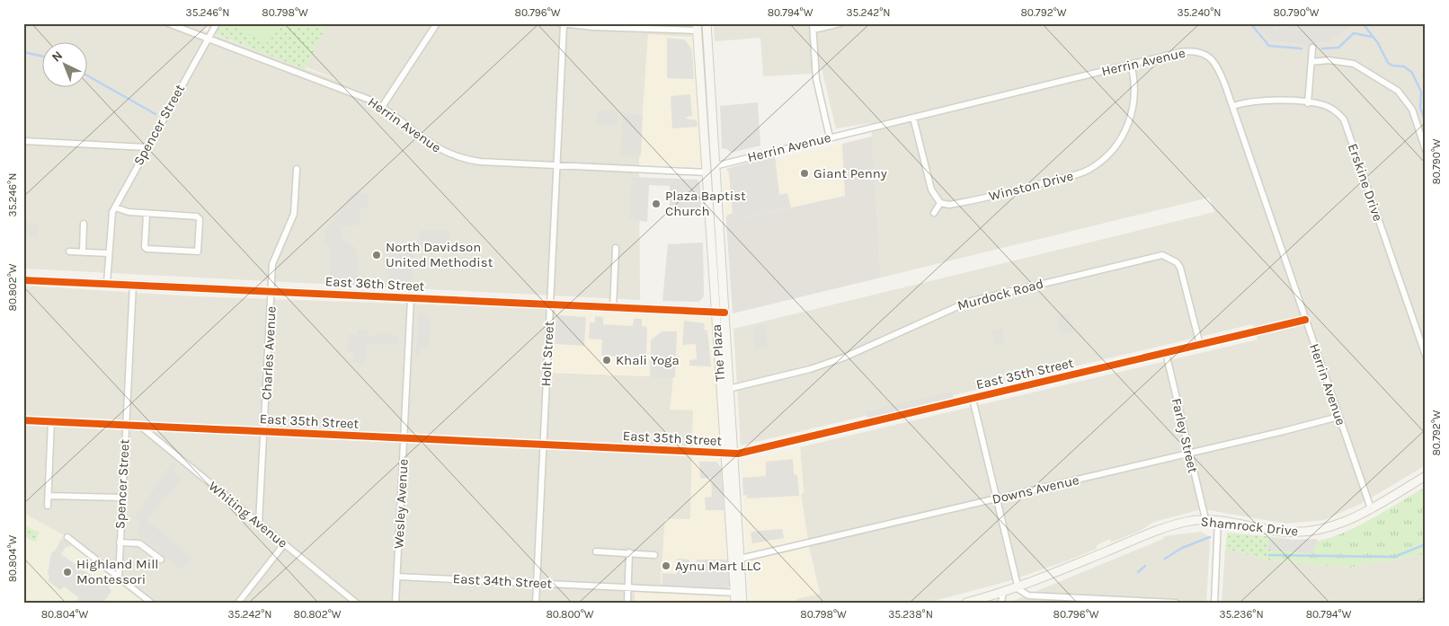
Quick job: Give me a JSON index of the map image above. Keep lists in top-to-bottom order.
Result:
{
  "streets": {
    "street": [
      "Herrin Avenue",
      "Spencer Street",
      "Erskine Drive",
      "Winston Drive",
      "East 36th Street",
      "Murdock Road",
      "Charles Avenue",
      "The Plaza",
      "Holt Street",
      "East 35th Street",
      "Farley Street",
      "Downs Avenue",
      "Wesley Avenue",
      "Whiting Avenue",
      "Shamrock Drive",
      "East 34th Street"
    ]
  },
  "crossings": [
    ["Herrin Avenue", "Spencer Street"],
    ["Herrin Avenue", "Erskine Drive"],
    ["Herrin Avenue", "Winston Drive"],
    ["Herrin Avenue", "The Plaza"],
    ["Herrin Avenue", "Holt Street"],
    ["Herrin Avenue", "East 35th Street"],
    ["Herrin Avenue", "Downs Avenue"],
    ["Herrin Avenue", "Shamrock Drive"],
    ["Spencer Street", "East 36th Street"],
    ["Spencer Street", "East 35th Street"],
    ["East 36th Street", "Charles Avenue"],
    ["East 36th Street", "The Plaza"],
    ["East 36th Street", "Holt Street"],
    ["East 36th Street", "Wesley Avenue"],
    ["Murdock Road", "The Plaza"],
    ["Murdock Road", "East 35th Street"],
    ["Charles Avenue", "East 35th Street"],
    ["Charles Avenue", "Whiting Avenue"],
    ["The Plaza", "East 35th Street"],
    ["The Plaza", "Downs Avenue"],
    ["The Plaza", "East 34th Street"],
    ["Holt Street", "East 35th Street"],
    ["Holt Street", "East 34th Street"],
    ["East 35th Street", "Farley Street"],
    ["East 35th Street", "Wesley Avenue"],
    ["East 35th Street", "Whiting Avenue"],
    ["Farley Street", "Downs Avenue"],
    ["Farley Street", "Shamrock Drive"],
    ["Wesley Avenue", "East 34th Street"]
  ],
  "places": [
    "Giant Penny",
    "Plaza Baptist Church",
    "North Davidson United Methodist",
    "Khali Yoga",
    "Aynu Mart LLC",
    "Highland Mill Montessori"
  ],
  "north": "top left",
  "coordinates": [
    "35.246°N",
    "80.798°W",
    "80.796°W",
    "80.794°W",
    "35.242°N",
    "80.792°W",
    "35.240°N",
    "80.790°W",
    "80.802°W",
    "80.804°W",
    "80.800°W",
    "35.238°N",
    "35.236°N"
  ]
}
